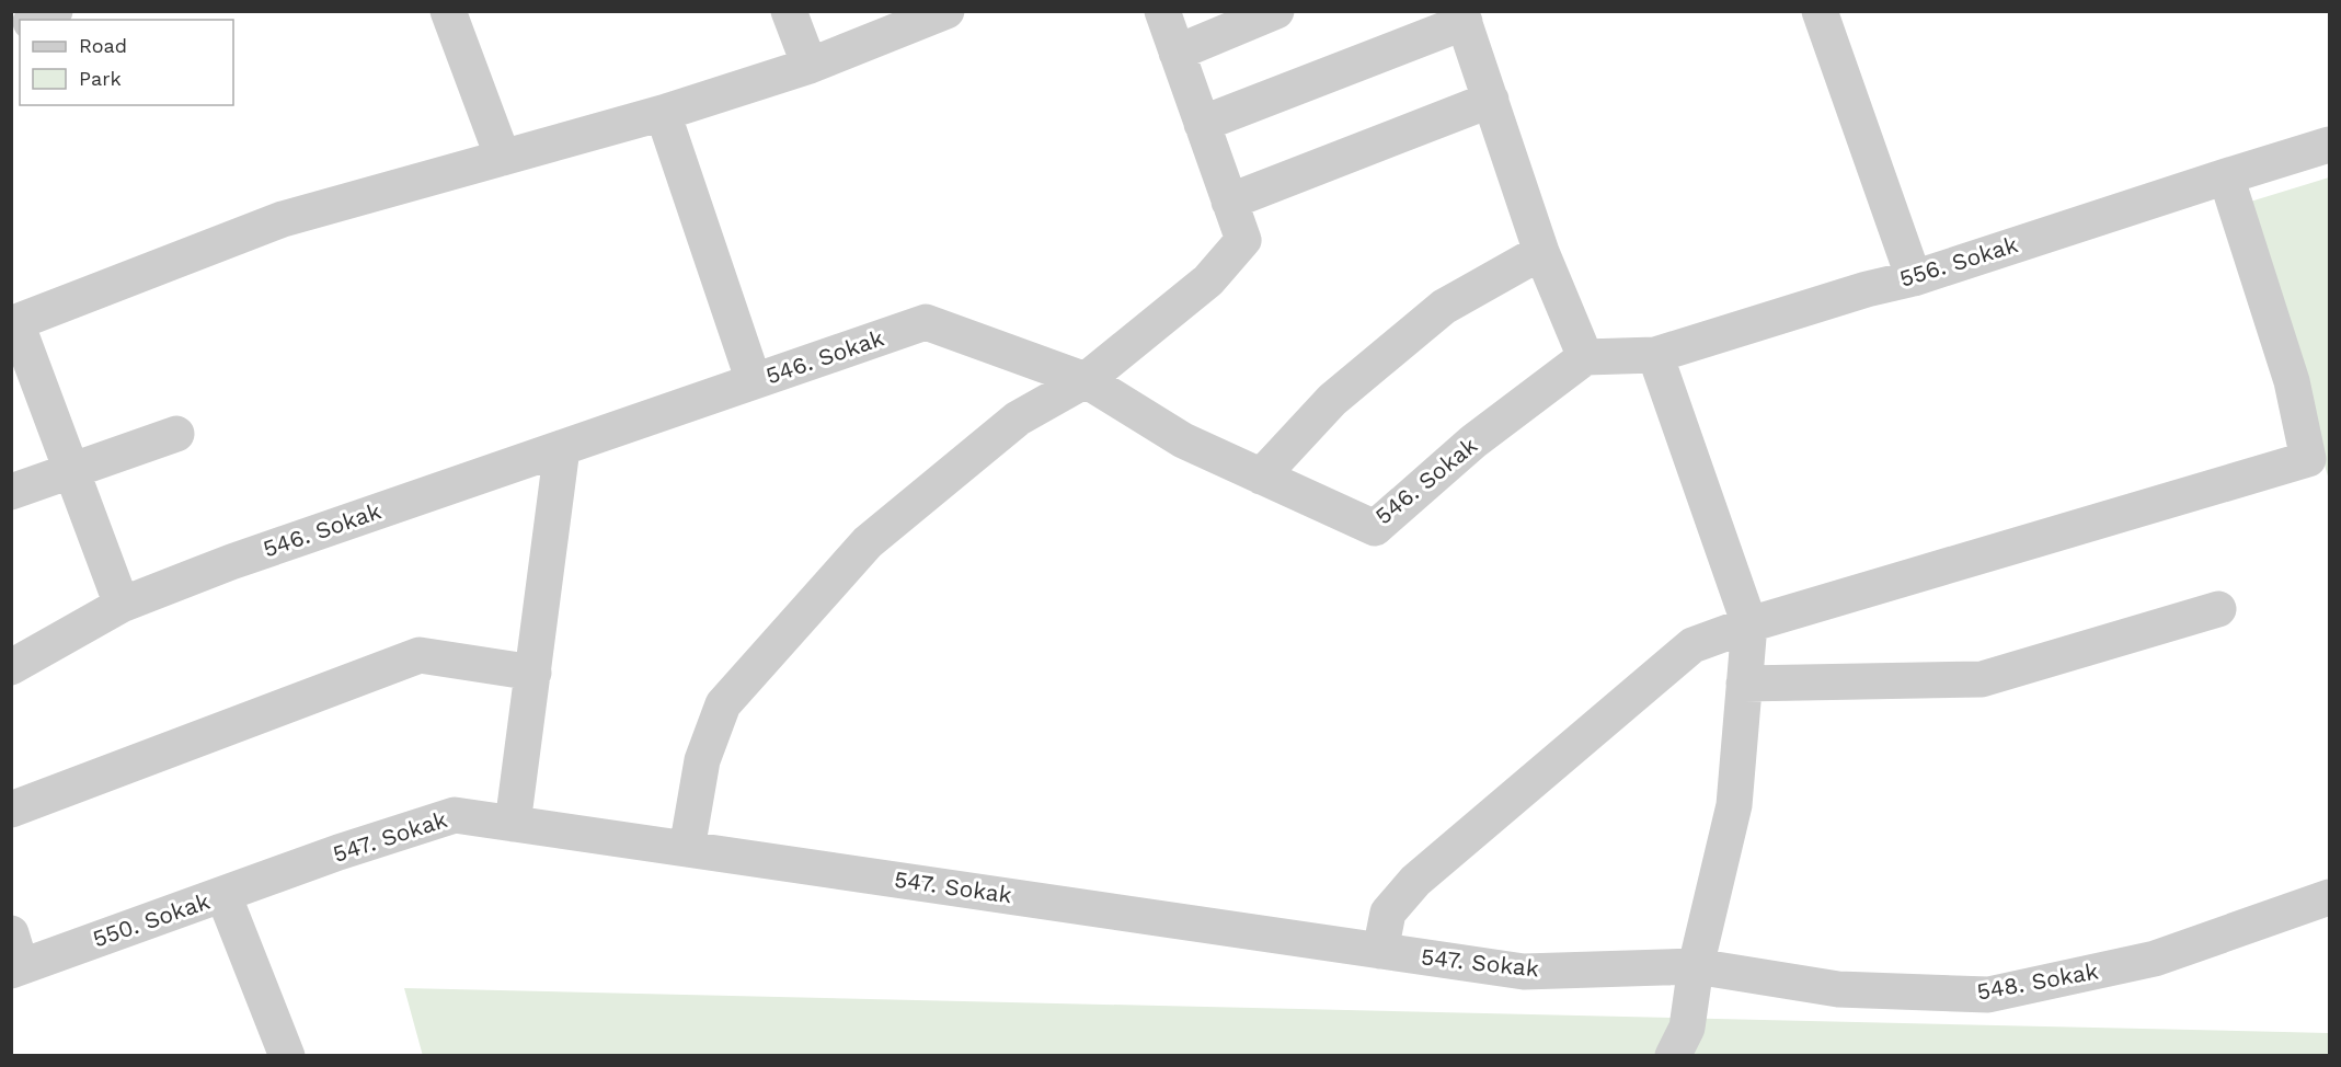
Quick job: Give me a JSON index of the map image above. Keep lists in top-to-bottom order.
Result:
{
  "streets": {
    "street": [
      "556. Sokak",
      "546. Sokak",
      "547. Sokak",
      "550. Sokak",
      "548. Sokak"
    ]
  },
  "crossings": [
    ["556. Sokak", "546. Sokak"],
    ["547. Sokak", "550. Sokak"],
    ["547. Sokak", "548. Sokak"]
  ],
  "legend": ["Road", "Park"]
}
